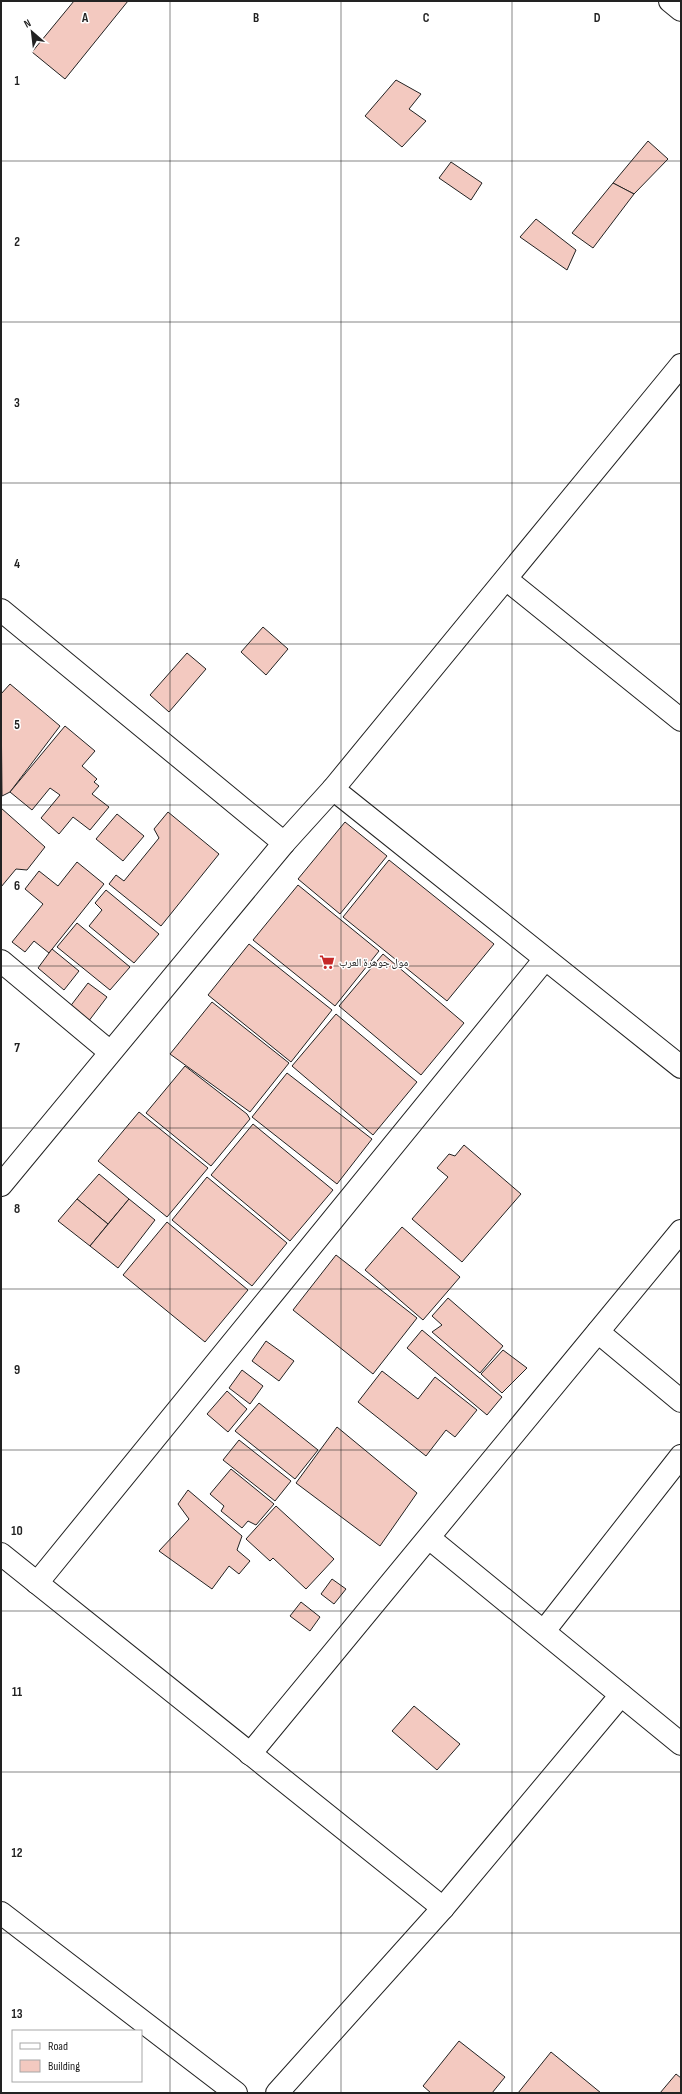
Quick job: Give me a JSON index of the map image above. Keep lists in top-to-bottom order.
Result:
{
  "places": {
    "supermarket": ["مول جوهرة العرب"]
  },
  "legend": ["Road", "Building"],
  "north": "top left",
  "grid": {
    "columns": [
      "A",
      "B",
      "C",
      "D"
    ],
    "rows": [
      "1",
      "2",
      "3",
      "4",
      "5",
      "6",
      "7",
      "8",
      "9",
      "10",
      "11",
      "12",
      "13"
    ]
  }
}
